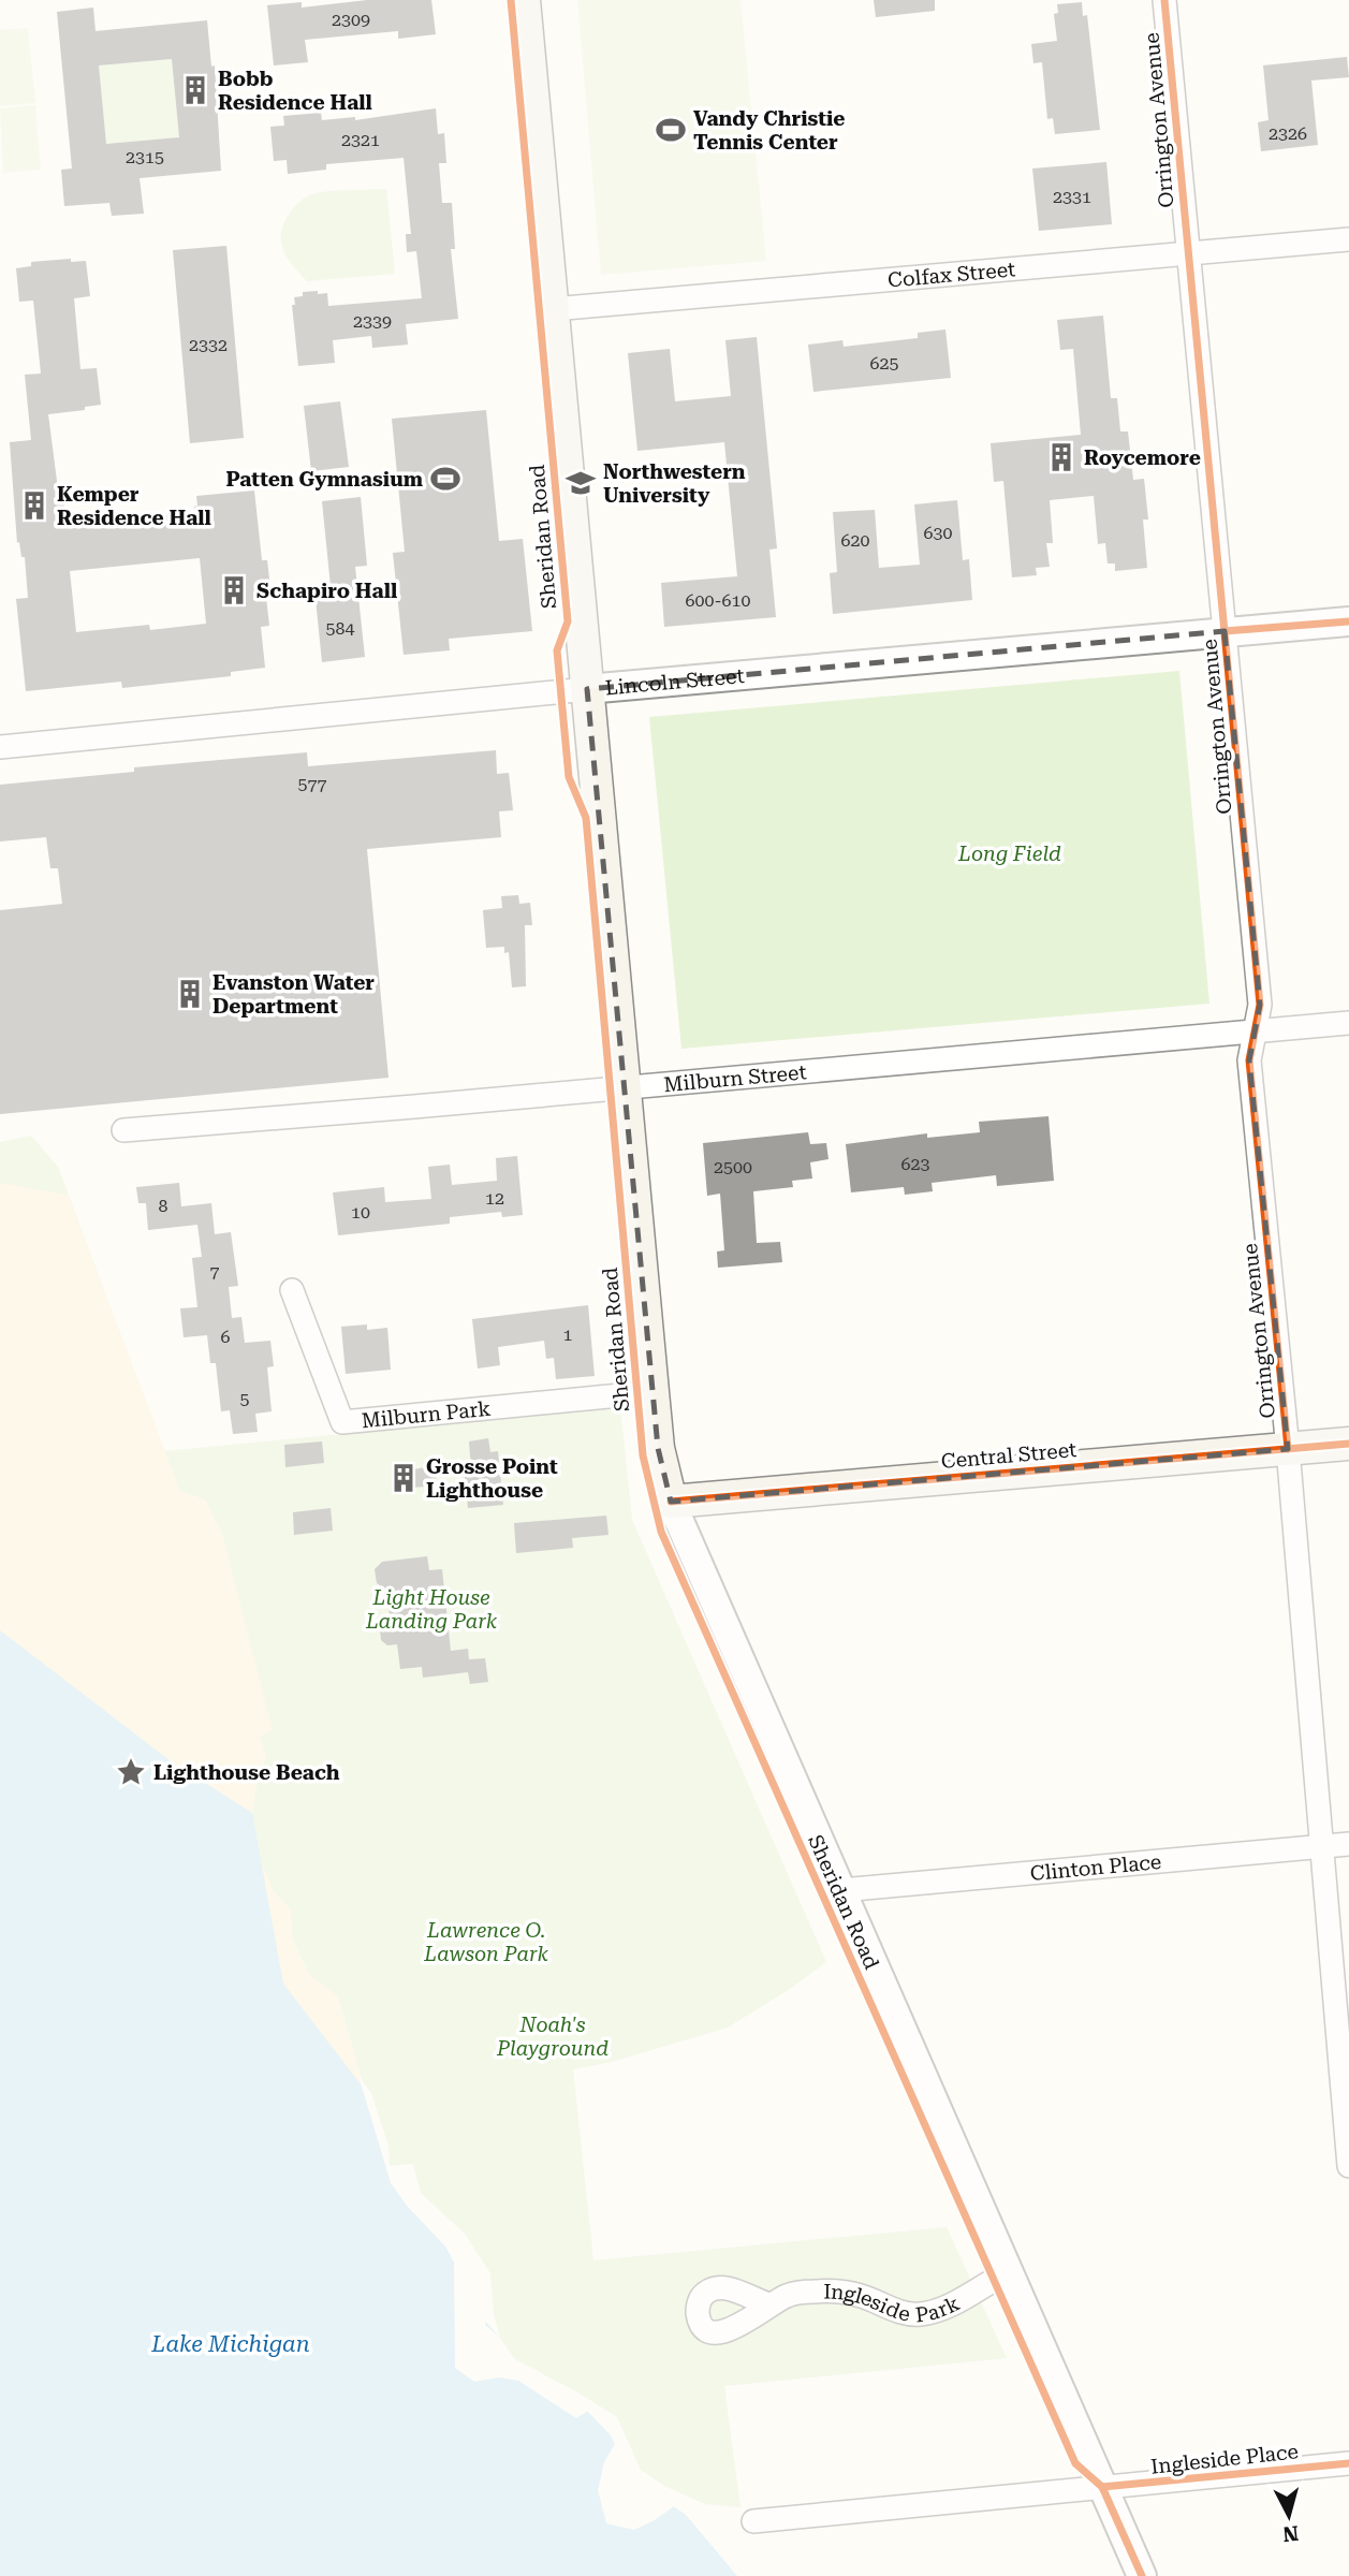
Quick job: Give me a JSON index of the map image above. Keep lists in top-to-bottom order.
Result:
{
  "streets": {
    "main road": ["Sheridan Road", "Central Street"],
    "street": [
      "Orrington Avenue",
      "Colfax Street",
      "Lincoln Street",
      "Milburn Street",
      "Milburn Park",
      "Clinton Place",
      "Ingleside Park",
      "Ingleside Place"
    ]
  },
  "crossings": [
    ["Orrington Avenue", "Colfax Street"],
    ["Orrington Avenue", "Lincoln Street"],
    ["Orrington Avenue", "Milburn Street"],
    ["Orrington Avenue", "Central Street"],
    ["Orrington Avenue", "Clinton Place"],
    ["Colfax Street", "Sheridan Road"],
    ["Sheridan Road", "Lincoln Street"],
    ["Sheridan Road", "Milburn Street"],
    ["Sheridan Road", "Milburn Park"],
    ["Sheridan Road", "Central Street"],
    ["Sheridan Road", "Clinton Place"],
    ["Sheridan Road", "Ingleside Park"],
    ["Sheridan Road", "Ingleside Place"]
  ],
  "water": ["Lake Michigan"],
  "parks": [
    "Long Field",
    "Light House Landing Park",
    "Lawrence O. Lawson Park",
    "Noah's Playground"
  ],
  "places": {
    "building": [
      "Bobb Residence Hall",
      "Roycemore",
      "Kemper Residence Hall",
      "Schapiro Hall",
      "Evanston Water Department",
      "Grosse Point Lighthouse"
    ],
    "sports": ["Vandy Christie Tennis Center", "Patten Gymnasium"],
    "school or university": ["Northwestern University"],
    "place": ["Lighthouse Beach"]
  },
  "house_numbers": [
    "2309",
    "2326",
    "2321",
    "2315",
    "2331",
    "2339",
    "2332",
    "625",
    "630",
    "620",
    "600-610",
    "584",
    "577",
    "623",
    "2500",
    "12",
    "8",
    "10",
    "7",
    "1",
    "6",
    "5"
  ],
  "north": "bottom"
}
